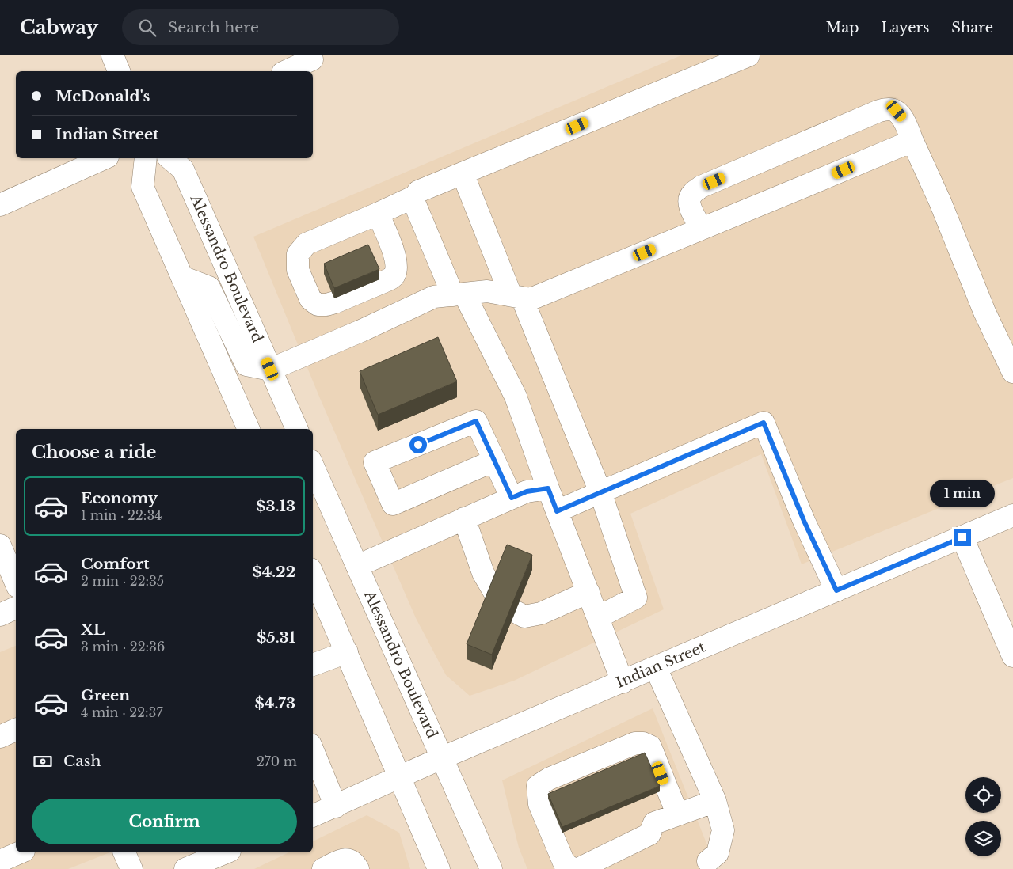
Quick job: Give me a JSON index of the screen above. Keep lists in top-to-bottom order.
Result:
{
  "streets": {
    "main road": ["Alessandro Boulevard", "Indian Street"]
  },
  "crossings": [
    ["Alessandro Boulevard", "Indian Street"]
  ],
  "page": {
    "header": "Cabway",
    "search": "Search here",
    "nav": ["Map", "Layers", "Share"],
    "banner": ["McDonald's", "Indian Street"],
    "heading": "Choose a ride",
    "list": [
      {
        "name": "Economy",
        "note": "1 min · 22:34",
        "value": "$3.13"
      },
      {
        "name": "Comfort",
        "note": "2 min · 22:35",
        "value": "$4.22"
      },
      {
        "name": "XL",
        "note": "3 min · 22:36",
        "value": "$5.31"
      },
      {
        "name": "Green",
        "note": "4 min · 22:37",
        "value": "$4.73"
      }
    ],
    "bubble": "1 min",
    "pay": ["Cash", "270 m"],
    "buttons": "Confirm"
  }
}
